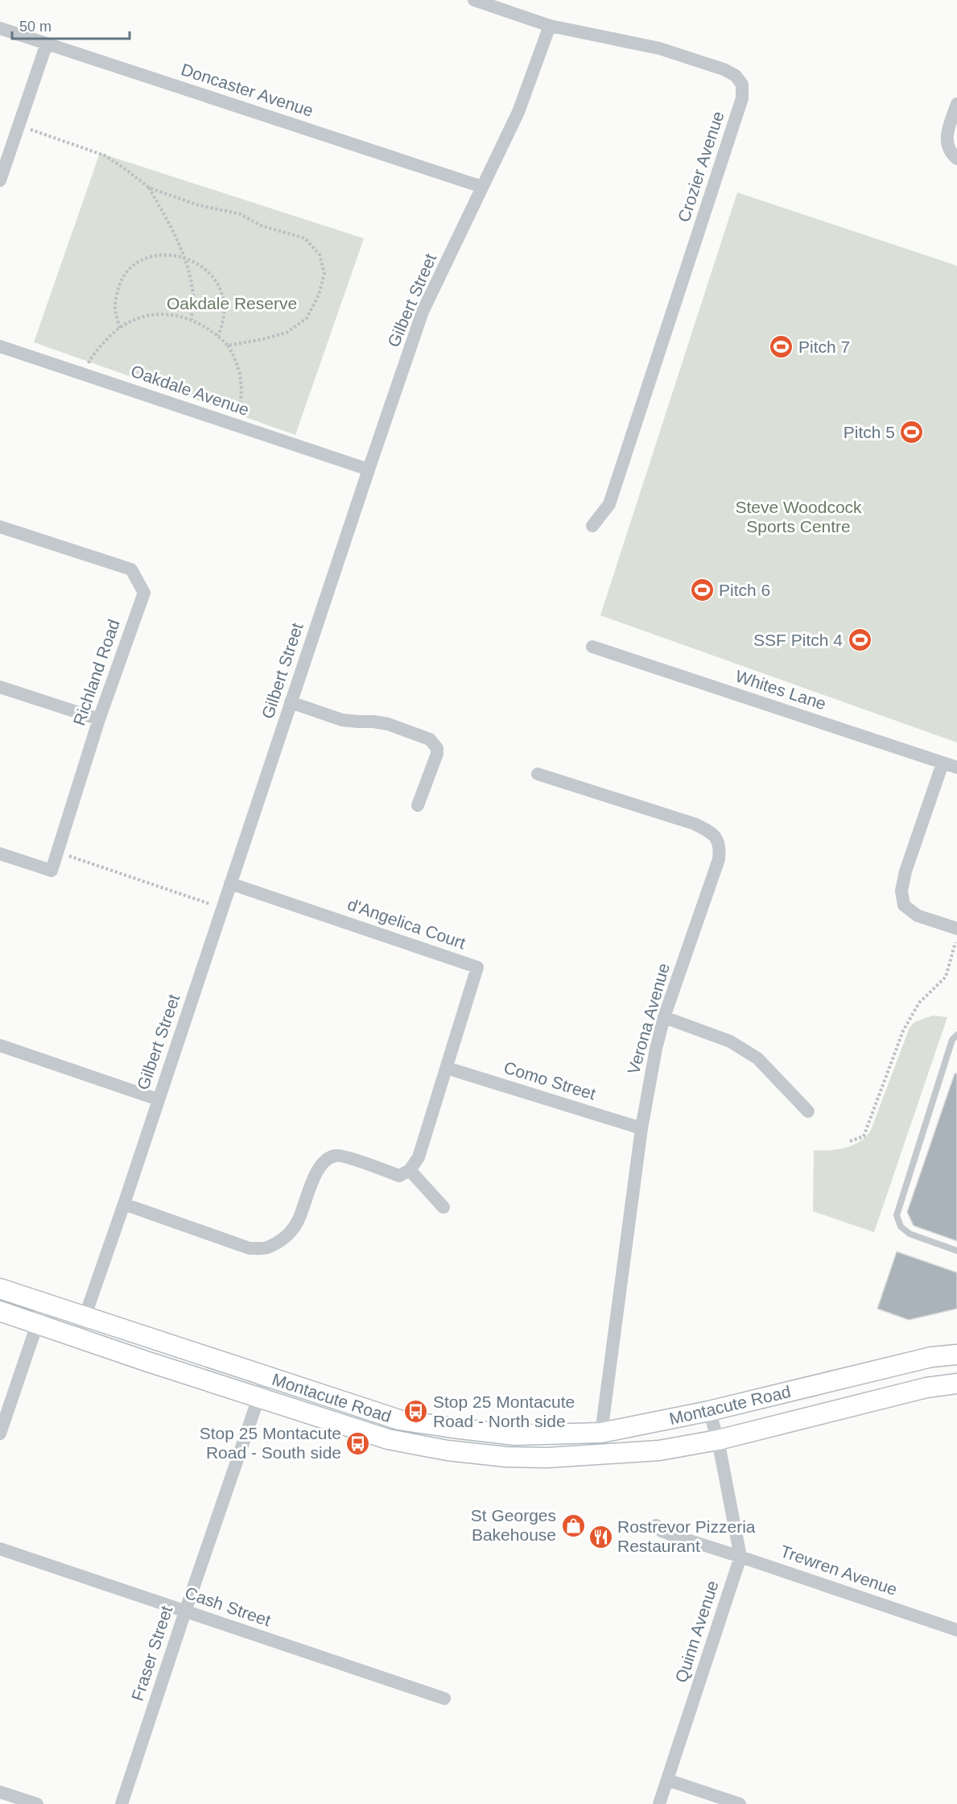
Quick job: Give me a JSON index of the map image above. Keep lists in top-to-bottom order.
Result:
{
  "streets": {
    "main road": ["Montacute Road"],
    "street": [
      "Doncaster Avenue",
      "Crozier Avenue",
      "Gilbert Street",
      "Oakdale Avenue",
      "Richland Road",
      "Whites Lane",
      "d'Angelica Court",
      "Verona Avenue",
      "Como Street",
      "Trewren Avenue",
      "Cash Street",
      "Quinn Avenue",
      "Fraser Street"
    ]
  },
  "crossings": [
    ["Doncaster Avenue", "Gilbert Street"],
    ["Crozier Avenue", "Gilbert Street"],
    ["Gilbert Street", "Oakdale Avenue"],
    ["Gilbert Street", "d'Angelica Court"],
    ["Gilbert Street", "Montacute Road"],
    ["d'Angelica Court", "Como Street"],
    ["Verona Avenue", "Como Street"],
    ["Verona Avenue", "Montacute Road"],
    ["Montacute Road", "Quinn Avenue"],
    ["Montacute Road", "Fraser Street"],
    ["Trewren Avenue", "Quinn Avenue"],
    ["Cash Street", "Fraser Street"]
  ],
  "parks": ["Oakdale Reserve", "Steve Woodcock Sports Centre"],
  "places": {
    "sports": [
      "Pitch 7",
      "Pitch 5",
      "Pitch 6",
      "SSF Pitch 4"
    ],
    "bus stop": ["Stop 25 Montacute Road - North side", "Stop 25 Montacute Road - South side"],
    "shop": ["St Georges Bakehouse"],
    "restaurant": ["Rostrevor Pizzeria Restaurant"]
  },
  "scale_bar": "50 m"
}
